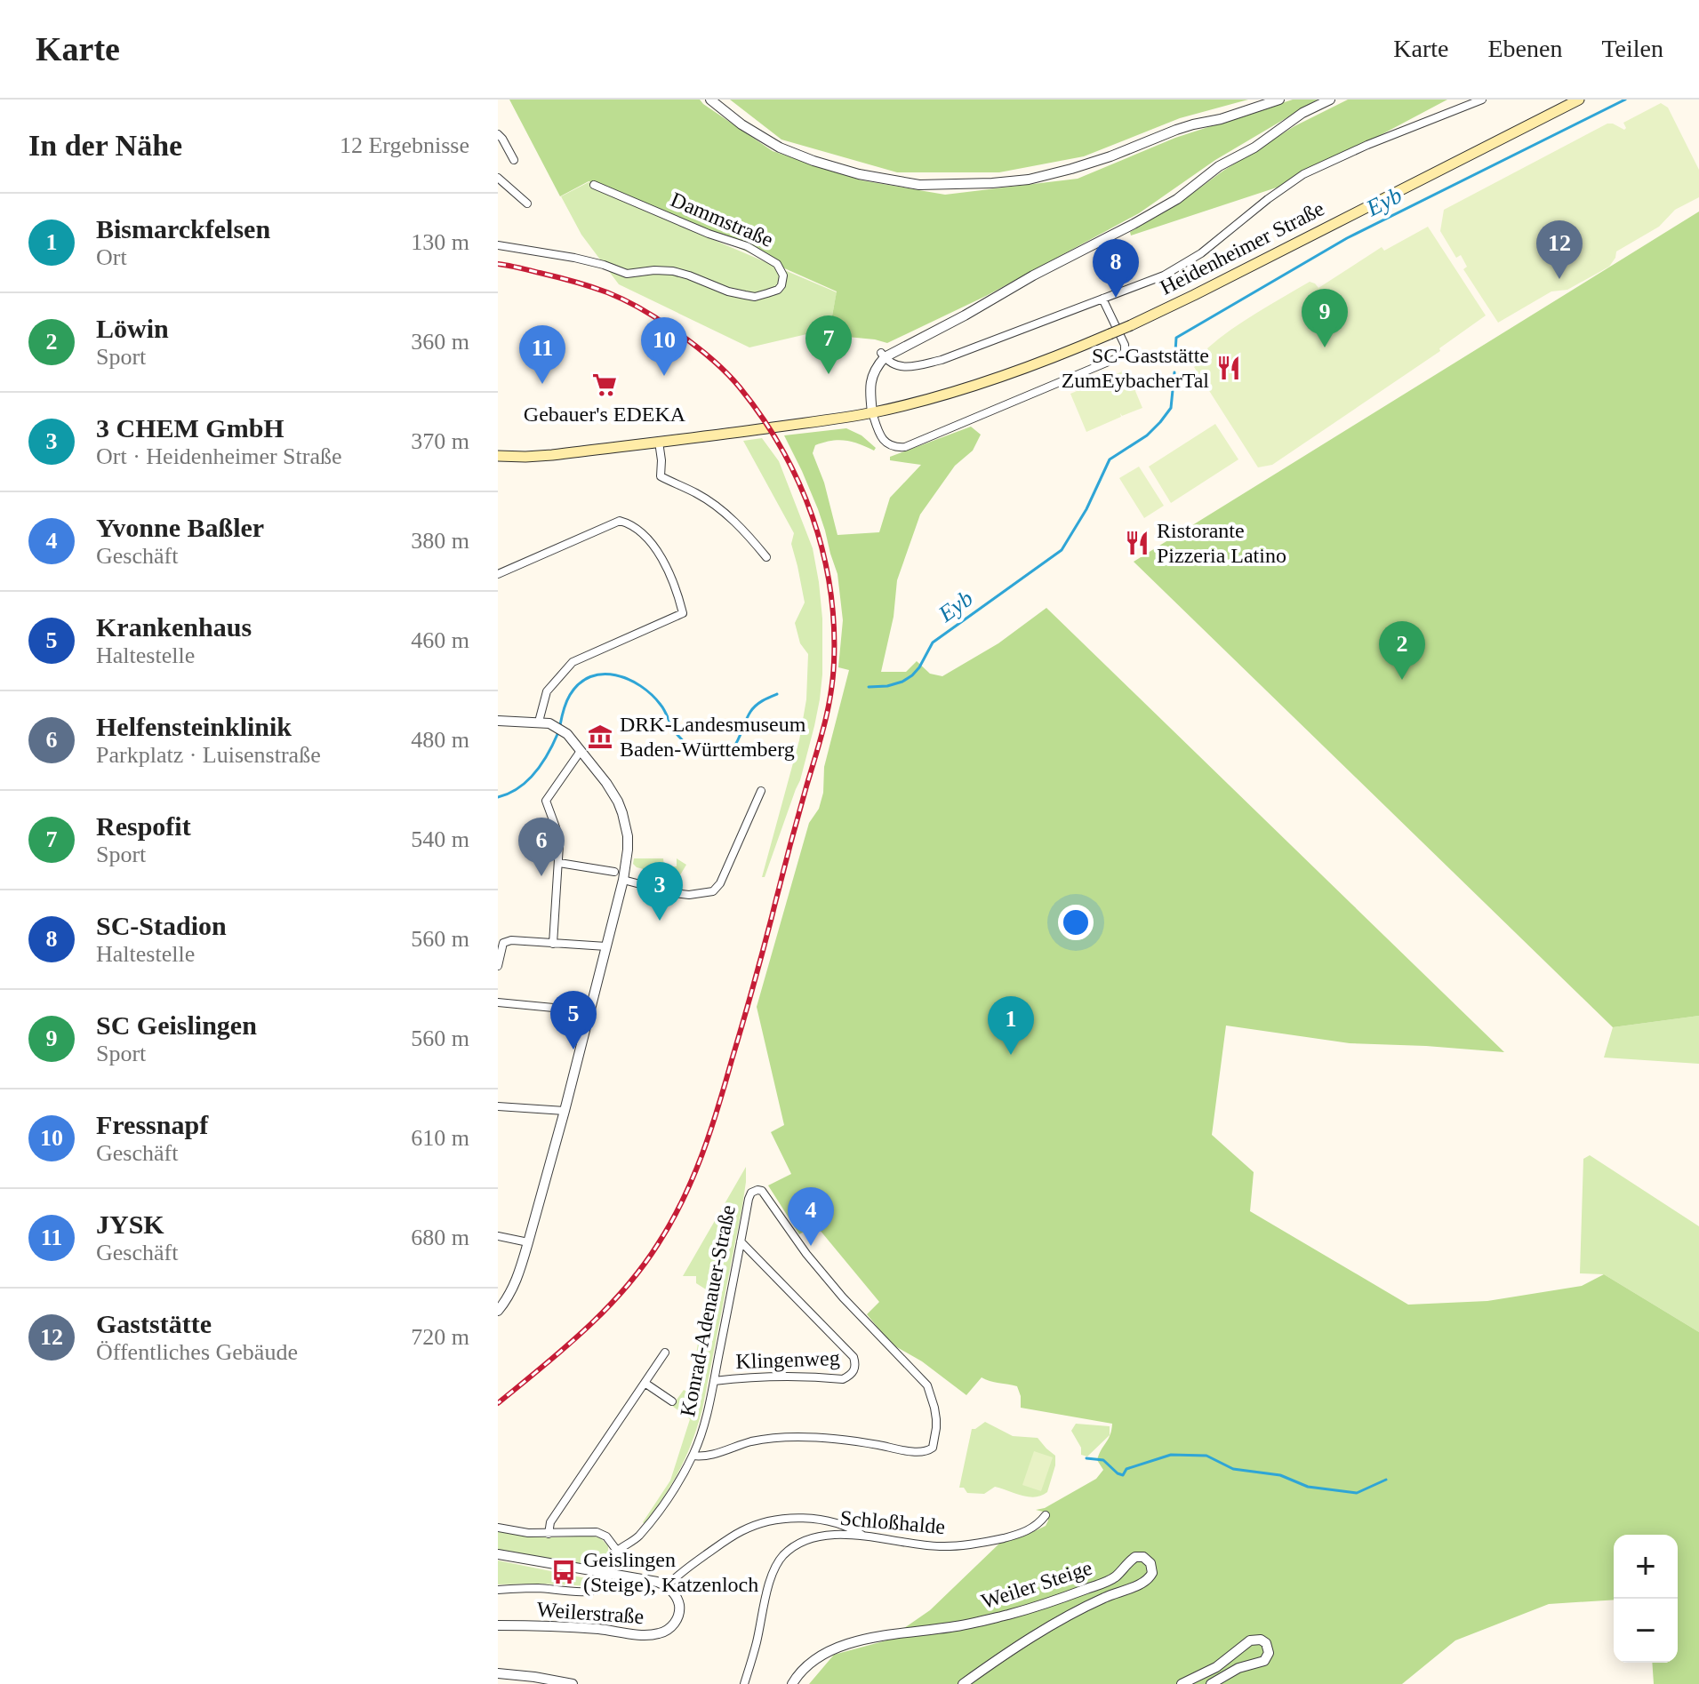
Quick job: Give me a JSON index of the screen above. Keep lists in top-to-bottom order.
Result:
{
  "streets": {
    "main road": ["Heidenheimer Straße"],
    "street": [
      "Dammstraße",
      "Konrad-Adenauer-Straße",
      "Klingenweg",
      "Schloßhalde",
      "Weiler Steige",
      "Weilerstraße"
    ]
  },
  "crossings": [
    ["Konrad-Adenauer-Straße", "Klingenweg"]
  ],
  "water": ["Eyb"],
  "places": {
    "restaurant": ["SC-Gaststätte ZumEybacherTal", "Ristorante Pizzeria Latino"],
    "supermarket": ["Gebauer's EDEKA"],
    "museum": ["DRK-Landesmuseum Baden-Württemberg"],
    "bus stop": ["Geislingen (Steige), Katzenloch"]
  },
  "page": {
    "header": "Karte",
    "nav": ["Karte", "Ebenen", "Teilen"],
    "heading": ["In der Nähe", "12 Ergebnisse"],
    "list": [
      {
        "mark": "1",
        "name": "Bismarckfelsen",
        "note": "Ort",
        "value": "130 m"
      },
      {
        "mark": "2",
        "name": "Löwin",
        "note": "Sport",
        "value": "360 m"
      },
      {
        "mark": "3",
        "name": "3 CHEM GmbH",
        "note": "Ort · Heidenheimer Straße",
        "value": "370 m"
      },
      {
        "mark": "4",
        "name": "Yvonne Baßler",
        "note": "Geschäft",
        "value": "380 m"
      },
      {
        "mark": "5",
        "name": "Krankenhaus",
        "note": "Haltestelle",
        "value": "460 m"
      },
      {
        "mark": "6",
        "name": "Helfensteinklinik",
        "note": "Parkplatz · Luisenstraße",
        "value": "480 m"
      },
      {
        "mark": "7",
        "name": "Respofit",
        "note": "Sport",
        "value": "540 m"
      },
      {
        "mark": "8",
        "name": "SC-Stadion",
        "note": "Haltestelle",
        "value": "560 m"
      },
      {
        "mark": "9",
        "name": "SC Geislingen",
        "note": "Sport",
        "value": "560 m"
      },
      {
        "mark": "10",
        "name": "Fressnapf",
        "note": "Geschäft",
        "value": "610 m"
      },
      {
        "mark": "11",
        "name": "JYSK",
        "note": "Geschäft",
        "value": "680 m"
      },
      {
        "mark": "12",
        "name": "Gaststätte",
        "note": "Öffentliches Gebäude",
        "value": "720 m"
      }
    ],
    "pins": [
      "12",
      "8",
      "9",
      "7",
      "10",
      "11",
      "2",
      "6",
      "3",
      "5",
      "1",
      "4"
    ],
    "map_buttons": ["+", "−"]
  }
}
